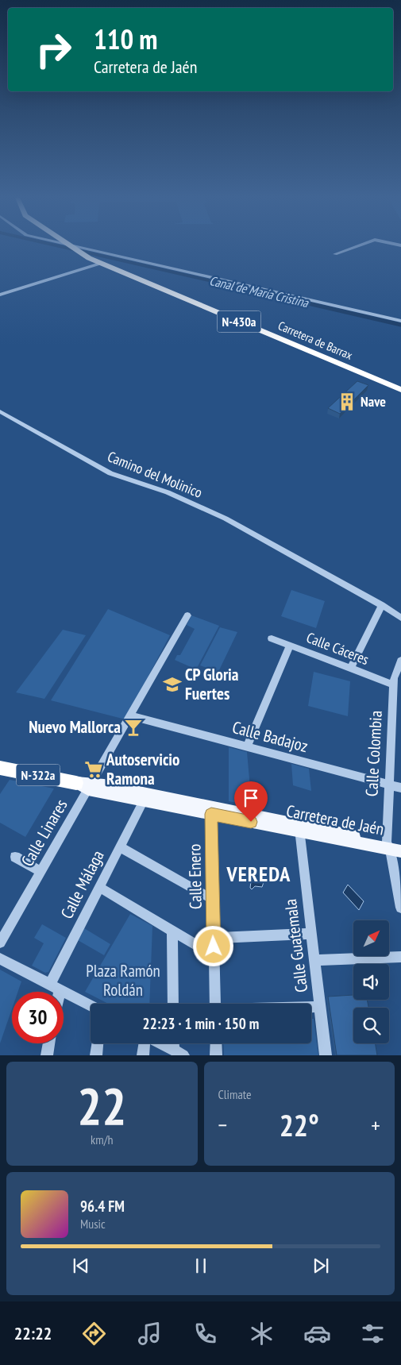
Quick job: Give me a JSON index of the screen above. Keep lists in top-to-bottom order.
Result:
{
  "streets": {
    "highway": [
      "N-430a",
      "Carretera de Barrax",
      "N-322a",
      "Carretera de Jaén"
    ],
    "street": [
      "Camino del Molinico",
      "Calle Cáceres",
      "Calle Badajoz",
      "Calle Colombia",
      "Calle Linares",
      "Calle Enero",
      "Calle Málaga",
      "Calle Guatemala"
    ]
  },
  "crossings": [
    ["Calle Cáceres", "Calle Colombia"],
    ["Calle Badajoz", "Calle Colombia"],
    ["Calle Badajoz", "Calle Linares"],
    ["Calle Colombia", "Carretera de Jaén"],
    ["Carretera de Jaén", "Calle Linares"],
    ["Carretera de Jaén", "Calle Enero"],
    ["Carretera de Jaén", "Calle Málaga"],
    ["Carretera de Jaén", "Calle Guatemala"]
  ],
  "districts": ["VEREDA"],
  "water": ["Canal de María Cristina"],
  "parks": ["Plaza Ramón Roldán"],
  "places": {
    "building": ["Nave"],
    "school or university": ["CP Gloria Fuertes"],
    "bar": ["Nuevo Mallorca"],
    "supermarket": ["Autoservicio Ramona"]
  },
  "north": "top right",
  "page": {
    "turn": ["110 m", "Carretera de Jaén"],
    "limit": "30",
    "trip": "22:23 · 1 min · 150 m",
    "tile": [
      ["22", "km/h"],
      "Climate"
    ],
    "heat": ["−", "22°", "+"],
    "song": ["96.4 FM", "Music"],
    "tabs": "22:22"
  }
}
